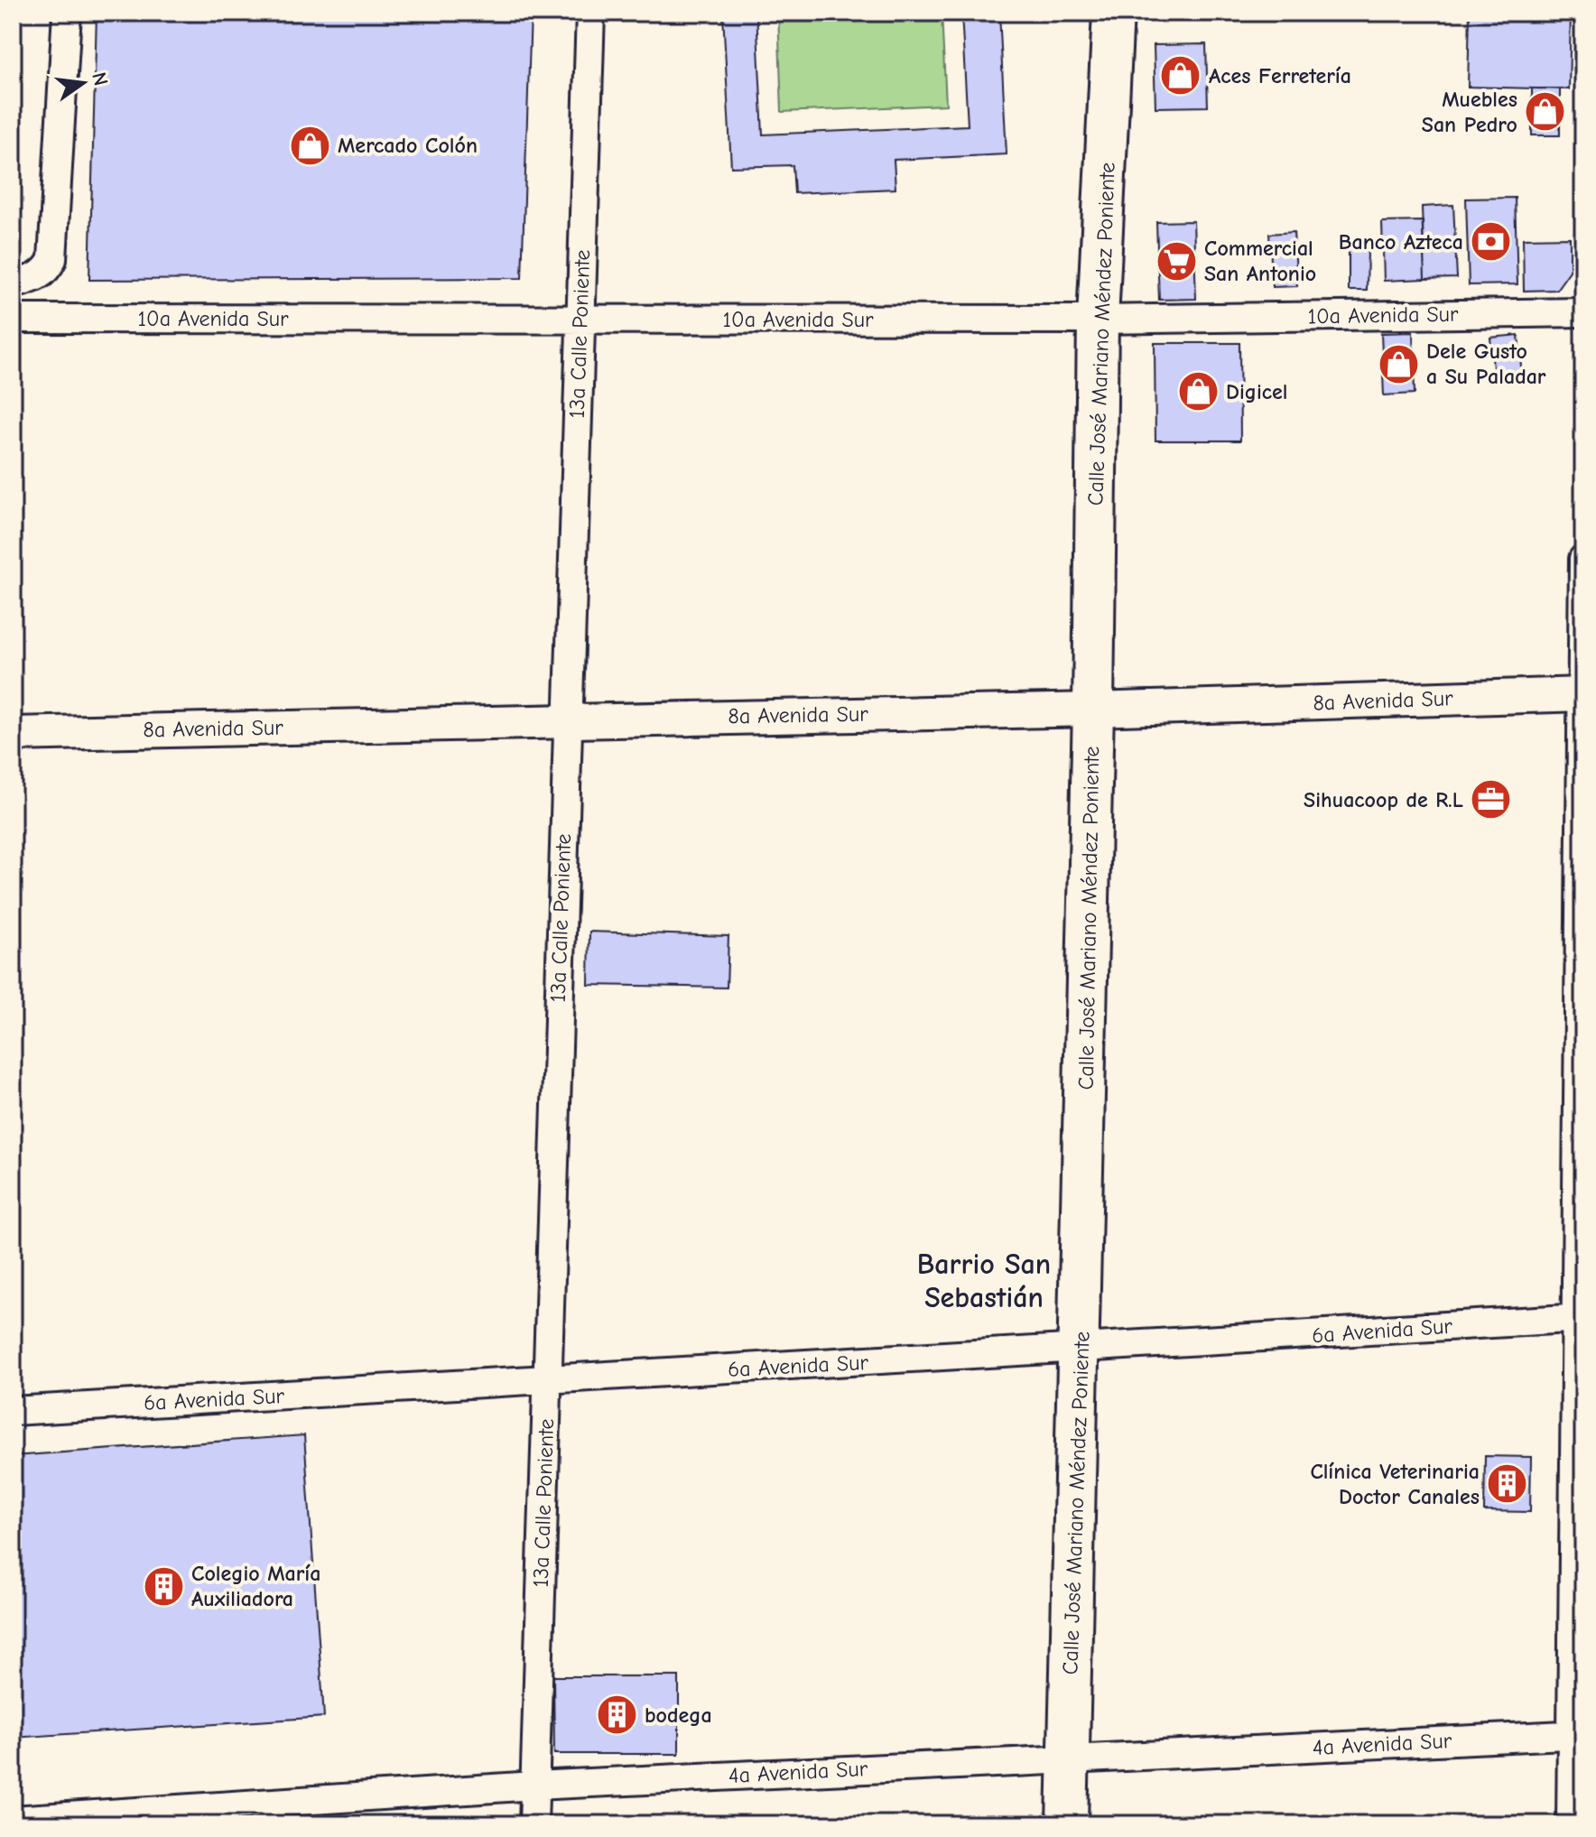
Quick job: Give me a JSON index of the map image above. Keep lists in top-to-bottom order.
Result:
{
  "streets": {
    "main road": ["Calle José Mariano Méndez Poniente"],
    "street": [
      "10a Avenida Sur",
      "13a Calle Poniente",
      "8a Avenida Sur",
      "6a Avenida Sur",
      "4a Avenida Sur"
    ]
  },
  "crossings": [
    ["10a Avenida Sur", "13a Calle Poniente"],
    ["10a Avenida Sur", "Calle José Mariano Méndez Poniente"],
    ["13a Calle Poniente", "8a Avenida Sur"],
    ["13a Calle Poniente", "6a Avenida Sur"],
    ["13a Calle Poniente", "4a Avenida Sur"],
    ["Calle José Mariano Méndez Poniente", "8a Avenida Sur"],
    ["Calle José Mariano Méndez Poniente", "6a Avenida Sur"],
    ["Calle José Mariano Méndez Poniente", "4a Avenida Sur"]
  ],
  "districts": ["Barrio San Sebastián"],
  "places": {
    "shop": [
      "Aces Ferretería",
      "Muebles San Pedro",
      "Mercado Colón",
      "Dele Gusto a Su Paladar",
      "Digicel"
    ],
    "bank": ["Banco Azteca"],
    "supermarket": ["Commercial San Antonio"],
    "office": ["Sihuacoop de R.L"],
    "building": ["Clínica Veterinaria Doctor Canales", "Colegio María Auxiliadora", "bodega"]
  },
  "north": "right"
}
